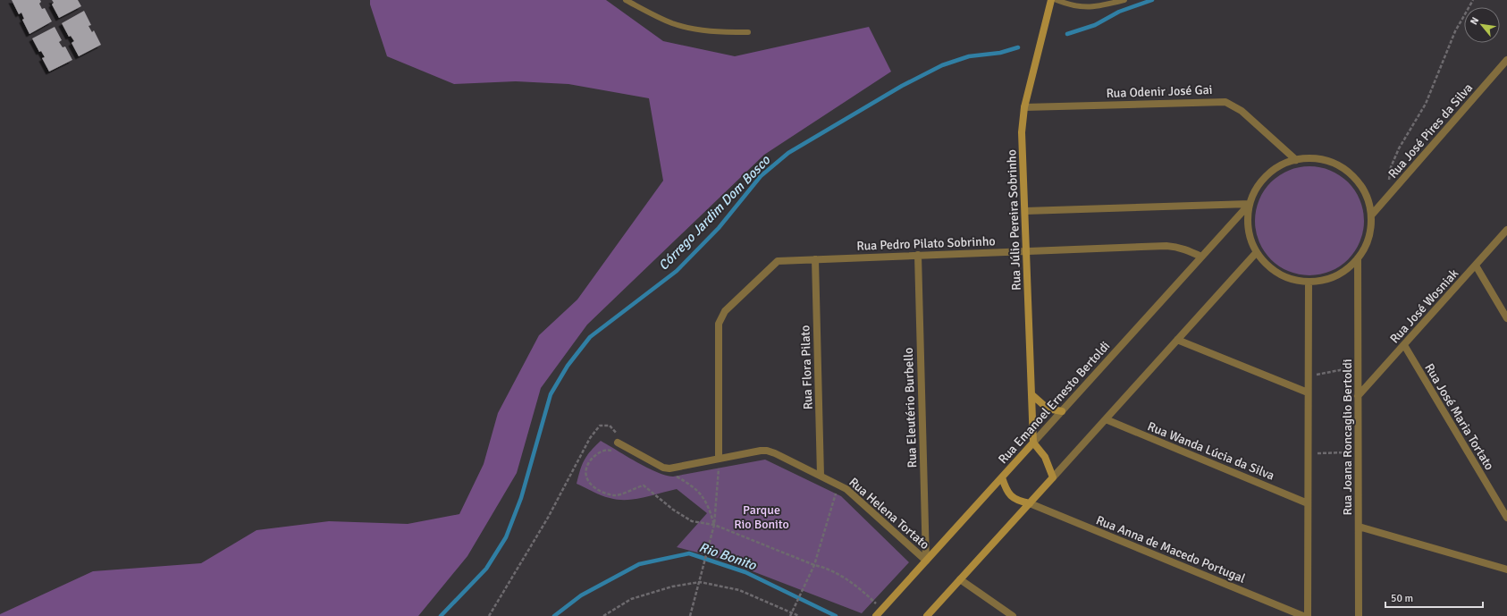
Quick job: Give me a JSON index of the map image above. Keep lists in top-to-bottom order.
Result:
{
  "streets": {
    "main road": ["Rua Júlio Pereira Sobrinho", "Rua Emanoel Ernesto Bertoldi"],
    "street": [
      "Rua Odenir José Gai",
      "Rua José Pires da Silva",
      "Rua Pedro Pilato Sobrinho",
      "Rua José Wosniak",
      "Rua Flora Pilato",
      "Rua Eleutério Burbello",
      "Rua José Maria Tortato",
      "Rua Joana Roncaglio Bertoldi",
      "Rua Wanda Lúcia da Silva",
      "Rua Helena Tortato",
      "Rua Anna de Macedo Portugal"
    ]
  },
  "crossings": [
    ["Rua Odenir José Gai", "Rua José Pires da Silva"],
    ["Rua Odenir José Gai", "Rua Júlio Pereira Sobrinho"],
    ["Rua Odenir José Gai", "Rua Emanoel Ernesto Bertoldi"],
    ["Rua Odenir José Gai", "Rua Joana Roncaglio Bertoldi"],
    ["Rua José Pires da Silva", "Rua Emanoel Ernesto Bertoldi"],
    ["Rua José Pires da Silva", "Rua Joana Roncaglio Bertoldi"],
    ["Rua Júlio Pereira Sobrinho", "Rua Pedro Pilato Sobrinho"],
    ["Rua Júlio Pereira Sobrinho", "Rua Emanoel Ernesto Bertoldi"],
    ["Rua Pedro Pilato Sobrinho", "Rua Flora Pilato"],
    ["Rua Pedro Pilato Sobrinho", "Rua Emanoel Ernesto Bertoldi"],
    ["Rua Pedro Pilato Sobrinho", "Rua Eleutério Burbello"],
    ["Rua Pedro Pilato Sobrinho", "Rua Helena Tortato"],
    ["Rua José Wosniak", "Rua José Maria Tortato"],
    ["Rua José Wosniak", "Rua Joana Roncaglio Bertoldi"],
    ["Rua Flora Pilato", "Rua Helena Tortato"],
    ["Rua Emanoel Ernesto Bertoldi", "Rua Eleutério Burbello"],
    ["Rua Emanoel Ernesto Bertoldi", "Rua Joana Roncaglio Bertoldi"],
    ["Rua Emanoel Ernesto Bertoldi", "Rua Helena Tortato"],
    ["Rua Eleutério Burbello", "Rua Helena Tortato"]
  ],
  "water": ["Córrego Jardim Dom Bosco", "Rio Bonito"],
  "parks": ["Parque Rio Bonito"],
  "scale_bar": "50 m",
  "north": "top left"
}
